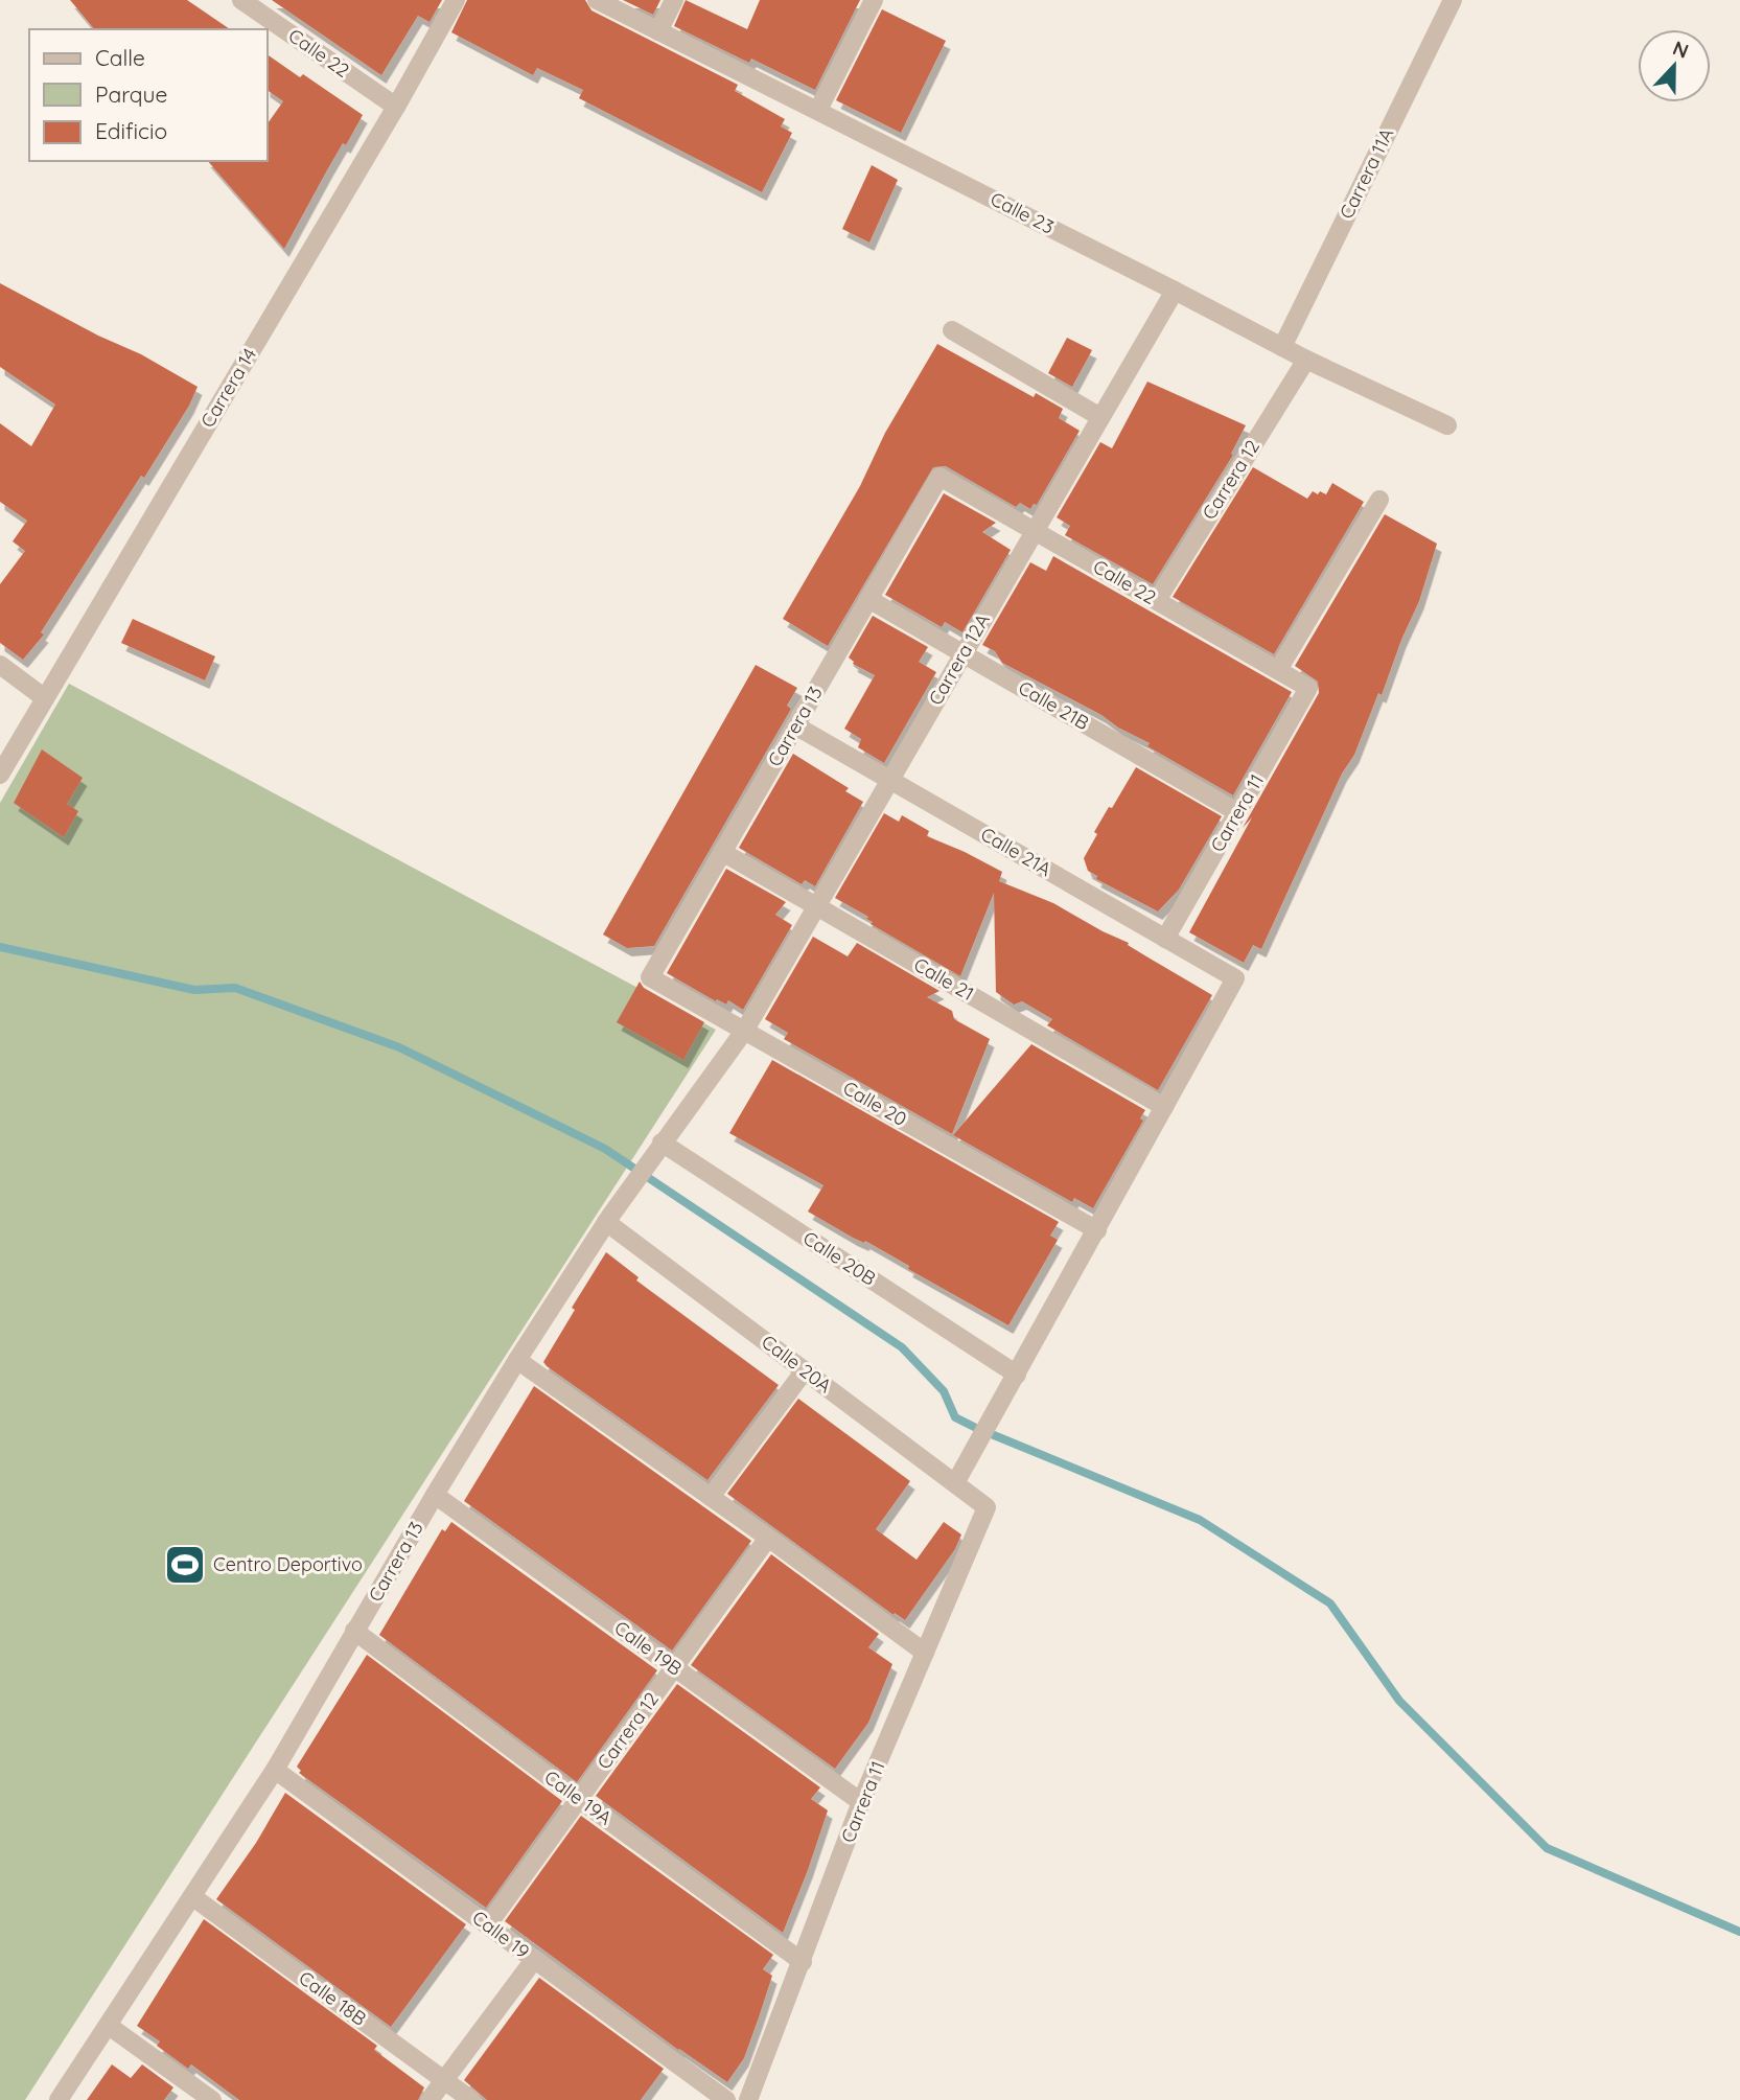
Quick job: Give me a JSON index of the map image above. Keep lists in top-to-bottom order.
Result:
{
  "streets": {
    "street": [
      "Calle 22",
      "Carrera 11A",
      "Calle 23",
      "Carrera 14",
      "Carrera 12",
      "Carrera 12A",
      "Calle 21B",
      "Carrera 13",
      "Carrera 11",
      "Calle 21A",
      "Calle 21",
      "Calle 20",
      "Calle 20B",
      "Calle 20A",
      "Calle 19B",
      "Calle 19A",
      "Calle 19",
      "Calle 18B"
    ]
  },
  "crossings": [
    ["Calle 22", "Carrera 14"],
    ["Calle 22", "Carrera 12"],
    ["Calle 22", "Carrera 12A"],
    ["Calle 22", "Carrera 13"],
    ["Calle 22", "Carrera 11"],
    ["Carrera 11A", "Calle 23"],
    ["Calle 23", "Carrera 12"],
    ["Calle 23", "Carrera 12A"],
    ["Carrera 12", "Calle 19B"],
    ["Carrera 12", "Calle 19A"],
    ["Carrera 12", "Calle 19"],
    ["Carrera 12A", "Calle 21B"],
    ["Carrera 12A", "Carrera 13"],
    ["Carrera 12A", "Calle 21A"],
    ["Carrera 12A", "Calle 21"],
    ["Carrera 12A", "Calle 20"],
    ["Calle 21B", "Carrera 13"],
    ["Calle 21B", "Carrera 11"],
    ["Carrera 13", "Calle 21A"],
    ["Carrera 13", "Calle 21"],
    ["Carrera 13", "Calle 20"],
    ["Carrera 13", "Calle 20B"],
    ["Carrera 13", "Calle 20A"],
    ["Carrera 13", "Calle 19B"],
    ["Carrera 13", "Calle 19A"],
    ["Carrera 13", "Calle 19"],
    ["Carrera 13", "Calle 18B"],
    ["Carrera 11", "Calle 21A"],
    ["Carrera 11", "Calle 20A"],
    ["Carrera 11", "Calle 19B"],
    ["Carrera 11", "Calle 19A"],
    ["Calle 21A", "Calle 21"]
  ],
  "places": {
    "sports": ["Centro Deportivo"]
  },
  "legend": ["Calle", "Parque", "Edificio"],
  "north": "top"
}
